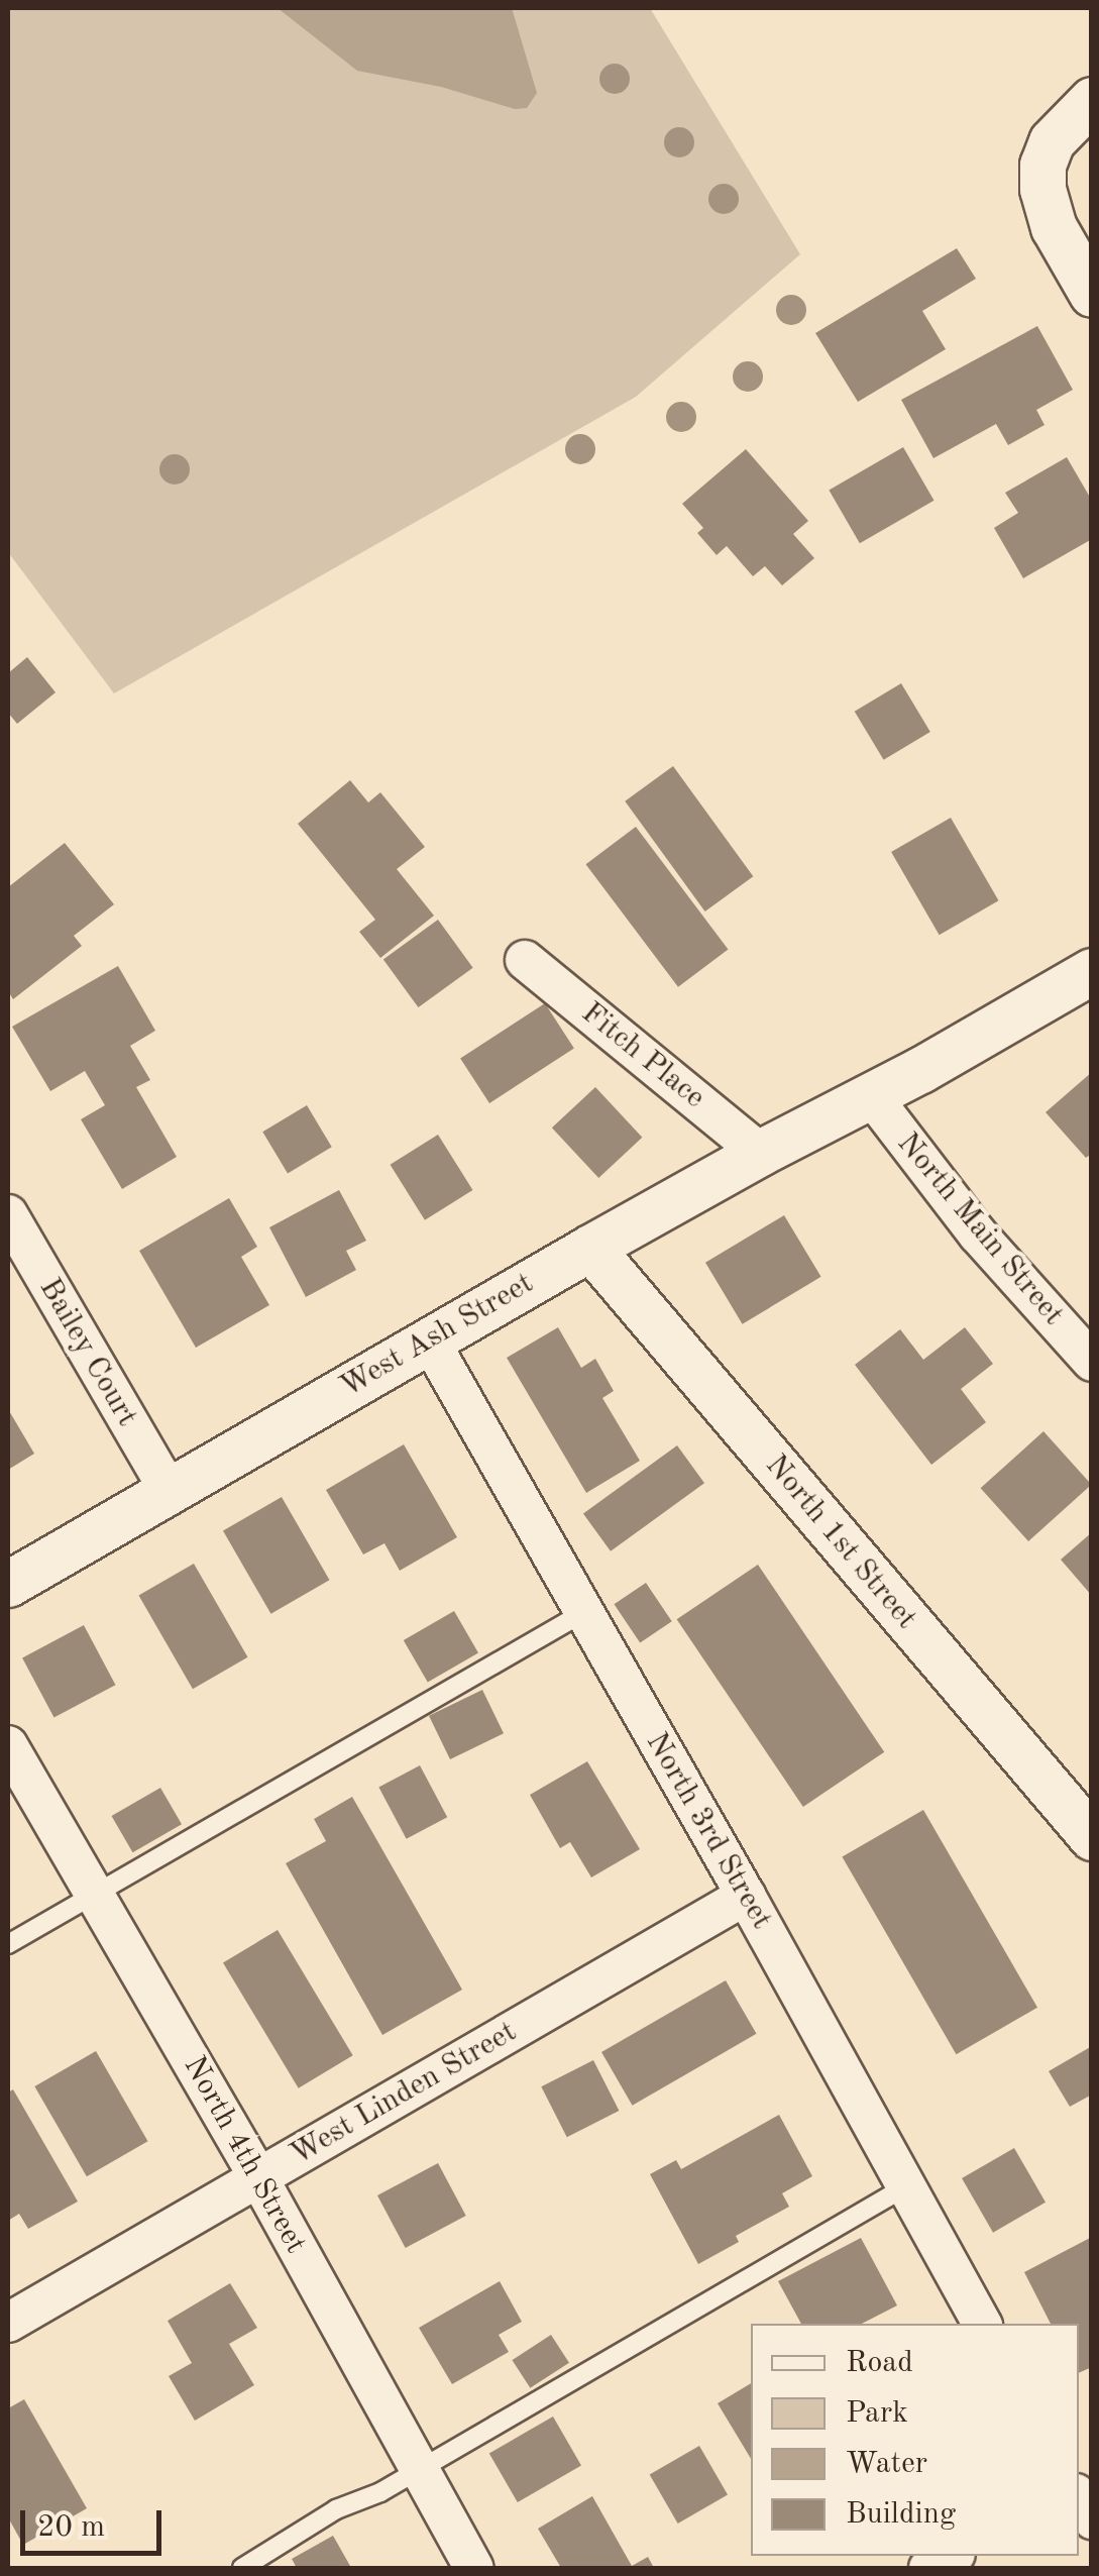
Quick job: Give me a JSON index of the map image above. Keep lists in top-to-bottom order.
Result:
{
  "streets": {
    "street": [
      "Fitch Place",
      "North Main Street",
      "West Ash Street",
      "Bailey Court",
      "North 1st Street",
      "North 3rd Street",
      "West Linden Street",
      "North 4th Street"
    ]
  },
  "crossings": [
    ["Fitch Place", "West Ash Street"],
    ["North Main Street", "West Ash Street"],
    ["West Ash Street", "Bailey Court"],
    ["West Ash Street", "North 1st Street"],
    ["West Ash Street", "North 3rd Street"],
    ["North 3rd Street", "West Linden Street"],
    ["West Linden Street", "North 4th Street"]
  ],
  "legend": [
    "Road",
    "Park",
    "Water",
    "Building"
  ],
  "scale_bar": "20 m"
}
